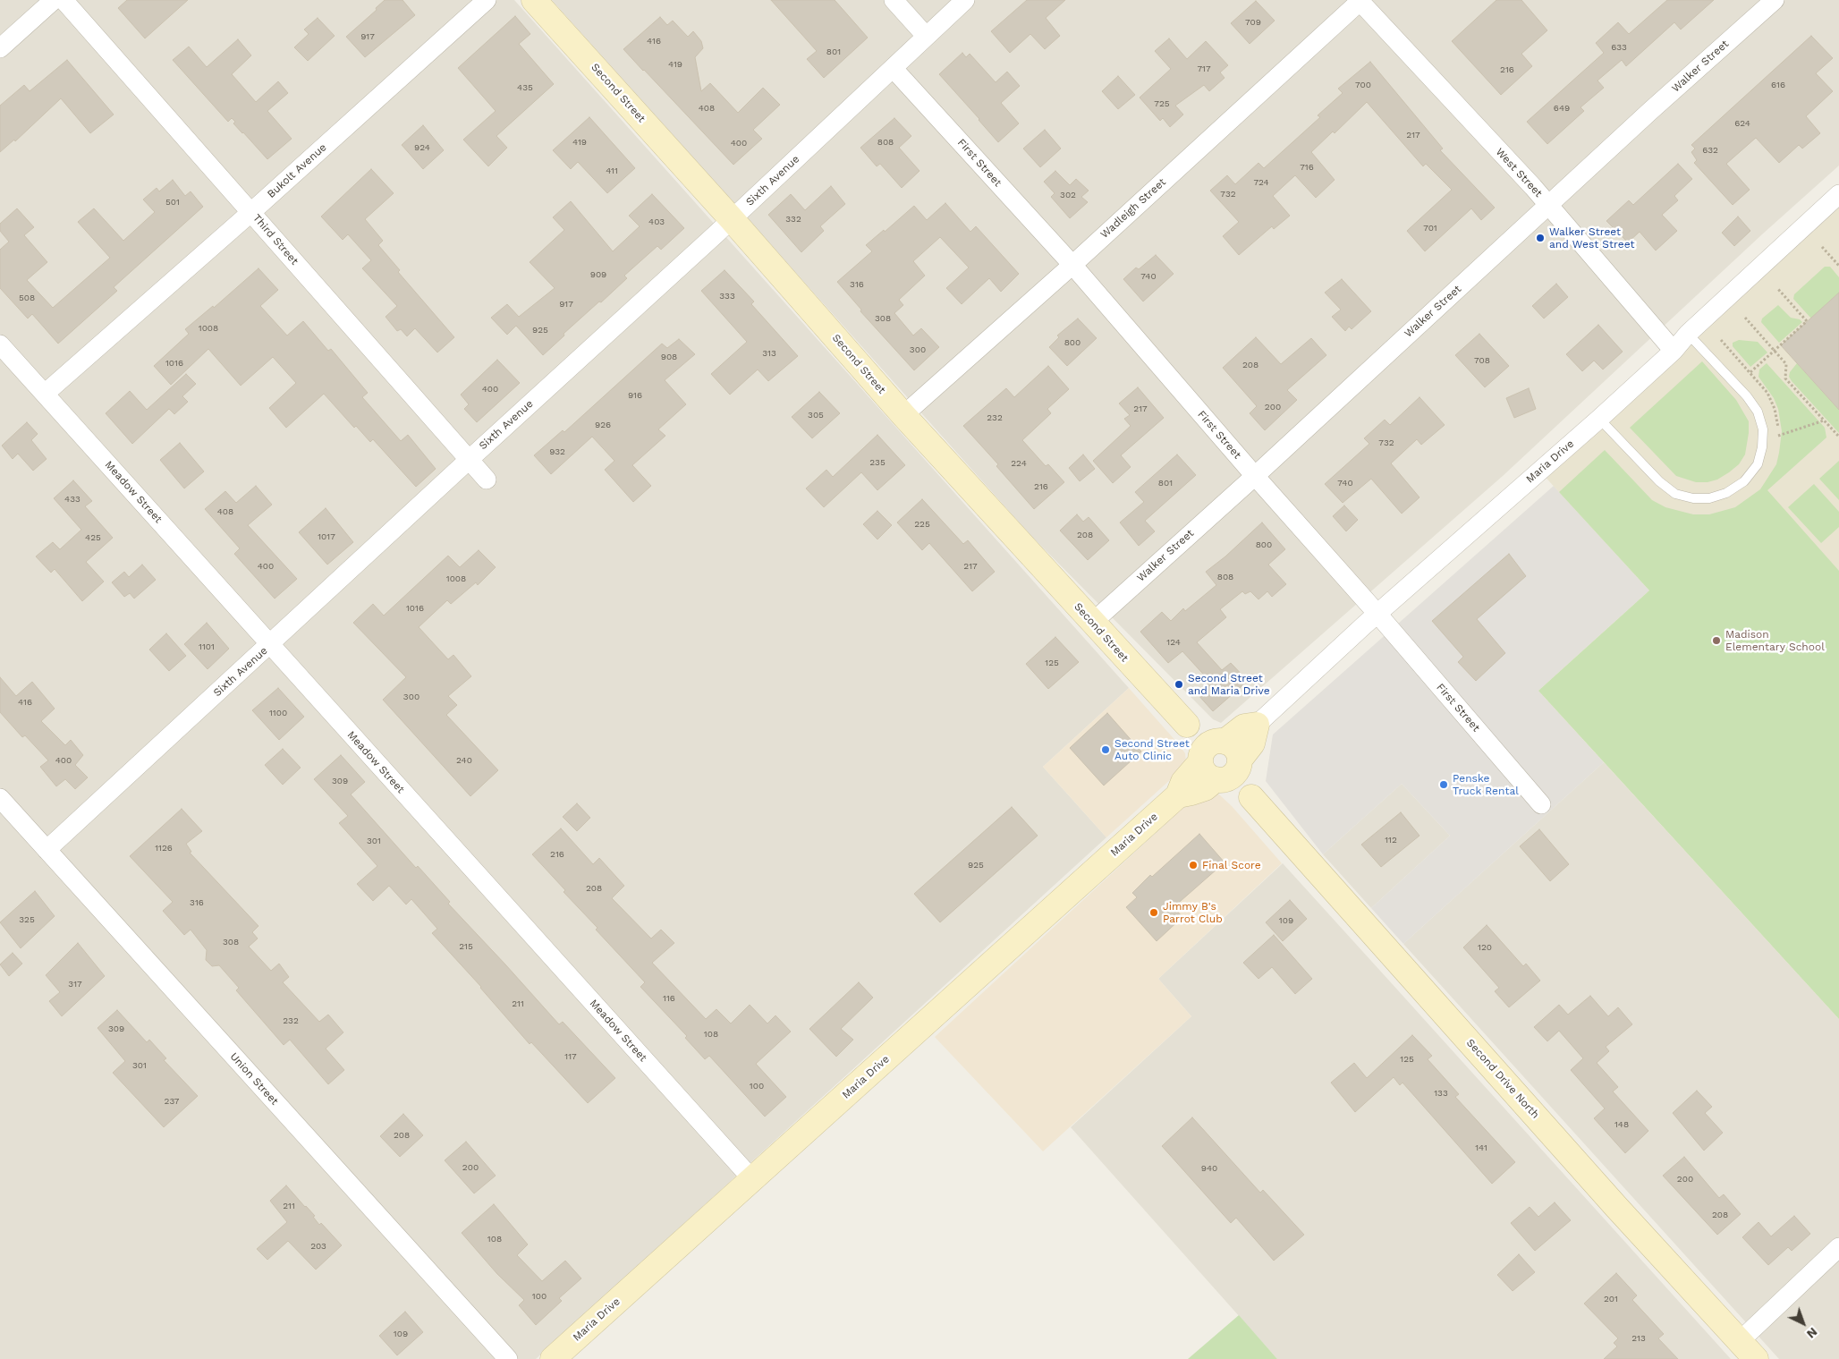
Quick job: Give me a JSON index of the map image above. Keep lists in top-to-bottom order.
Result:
{
  "streets": {
    "street": [
      "Walker Street",
      "Second Street",
      "First Street",
      "Bukolt Avenue",
      "West Street",
      "Sixth Avenue",
      "Wadleigh Street",
      "Third Street",
      "Maria Drive",
      "Meadow Street",
      "Union Street",
      "Second Drive North"
    ]
  },
  "crossings": [
    ["Walker Street", "Second Street"],
    ["Walker Street", "First Street"],
    ["Walker Street", "West Street"],
    ["Second Street", "Sixth Avenue"],
    ["Second Street", "Wadleigh Street"],
    ["Second Street", "Maria Drive"],
    ["Second Street", "Second Drive North"],
    ["First Street", "Sixth Avenue"],
    ["First Street", "Wadleigh Street"],
    ["First Street", "Maria Drive"],
    ["Bukolt Avenue", "Third Street"],
    ["Bukolt Avenue", "Meadow Street"],
    ["West Street", "Wadleigh Street"],
    ["West Street", "Maria Drive"],
    ["Sixth Avenue", "Third Street"],
    ["Sixth Avenue", "Meadow Street"],
    ["Sixth Avenue", "Union Street"],
    ["Maria Drive", "Meadow Street"],
    ["Maria Drive", "Second Drive North"]
  ],
  "places": [
    "Walker Street and West Street",
    "Madison Elementary School",
    "Second Street and Maria Drive",
    "Second Street Auto Clinic",
    "Penske Truck Rental",
    "Final Score",
    "Jimmy B's Parrot Club"
  ],
  "house_numbers": [
    "709",
    "917",
    "416",
    "633",
    "801",
    "419",
    "717",
    "216",
    "700",
    "616",
    "435",
    "725",
    "408",
    "649",
    "624",
    "217",
    "419",
    "808",
    "400",
    "924",
    "632",
    "716",
    "411",
    "724",
    "732",
    "302",
    "501",
    "332",
    "403",
    "701",
    "909",
    "740",
    "316",
    "333",
    "508",
    "917",
    "308",
    "1008",
    "925",
    "800",
    "300",
    "313",
    "908",
    "708",
    "1016",
    "208",
    "400",
    "916",
    "200",
    "217",
    "305",
    "232",
    "926",
    "732",
    "932",
    "235",
    "224",
    "801",
    "740",
    "216",
    "433",
    "408",
    "225",
    "208",
    "1017",
    "425",
    "800",
    "400",
    "217",
    "808",
    "1008",
    "1016",
    "124",
    "1101",
    "125",
    "300",
    "416",
    "1100",
    "400",
    "240",
    "309",
    "112",
    "301",
    "1126",
    "216",
    "925",
    "208",
    "316",
    "325",
    "109",
    "308",
    "215",
    "120",
    "317",
    "116",
    "211",
    "232",
    "309",
    "108",
    "117",
    "125",
    "301",
    "100",
    "133",
    "237",
    "148",
    "208",
    "141",
    "200",
    "940",
    "200",
    "211",
    "208",
    "108",
    "203",
    "100",
    "201",
    "109",
    "213"
  ],
  "north": "bottom right"
}
